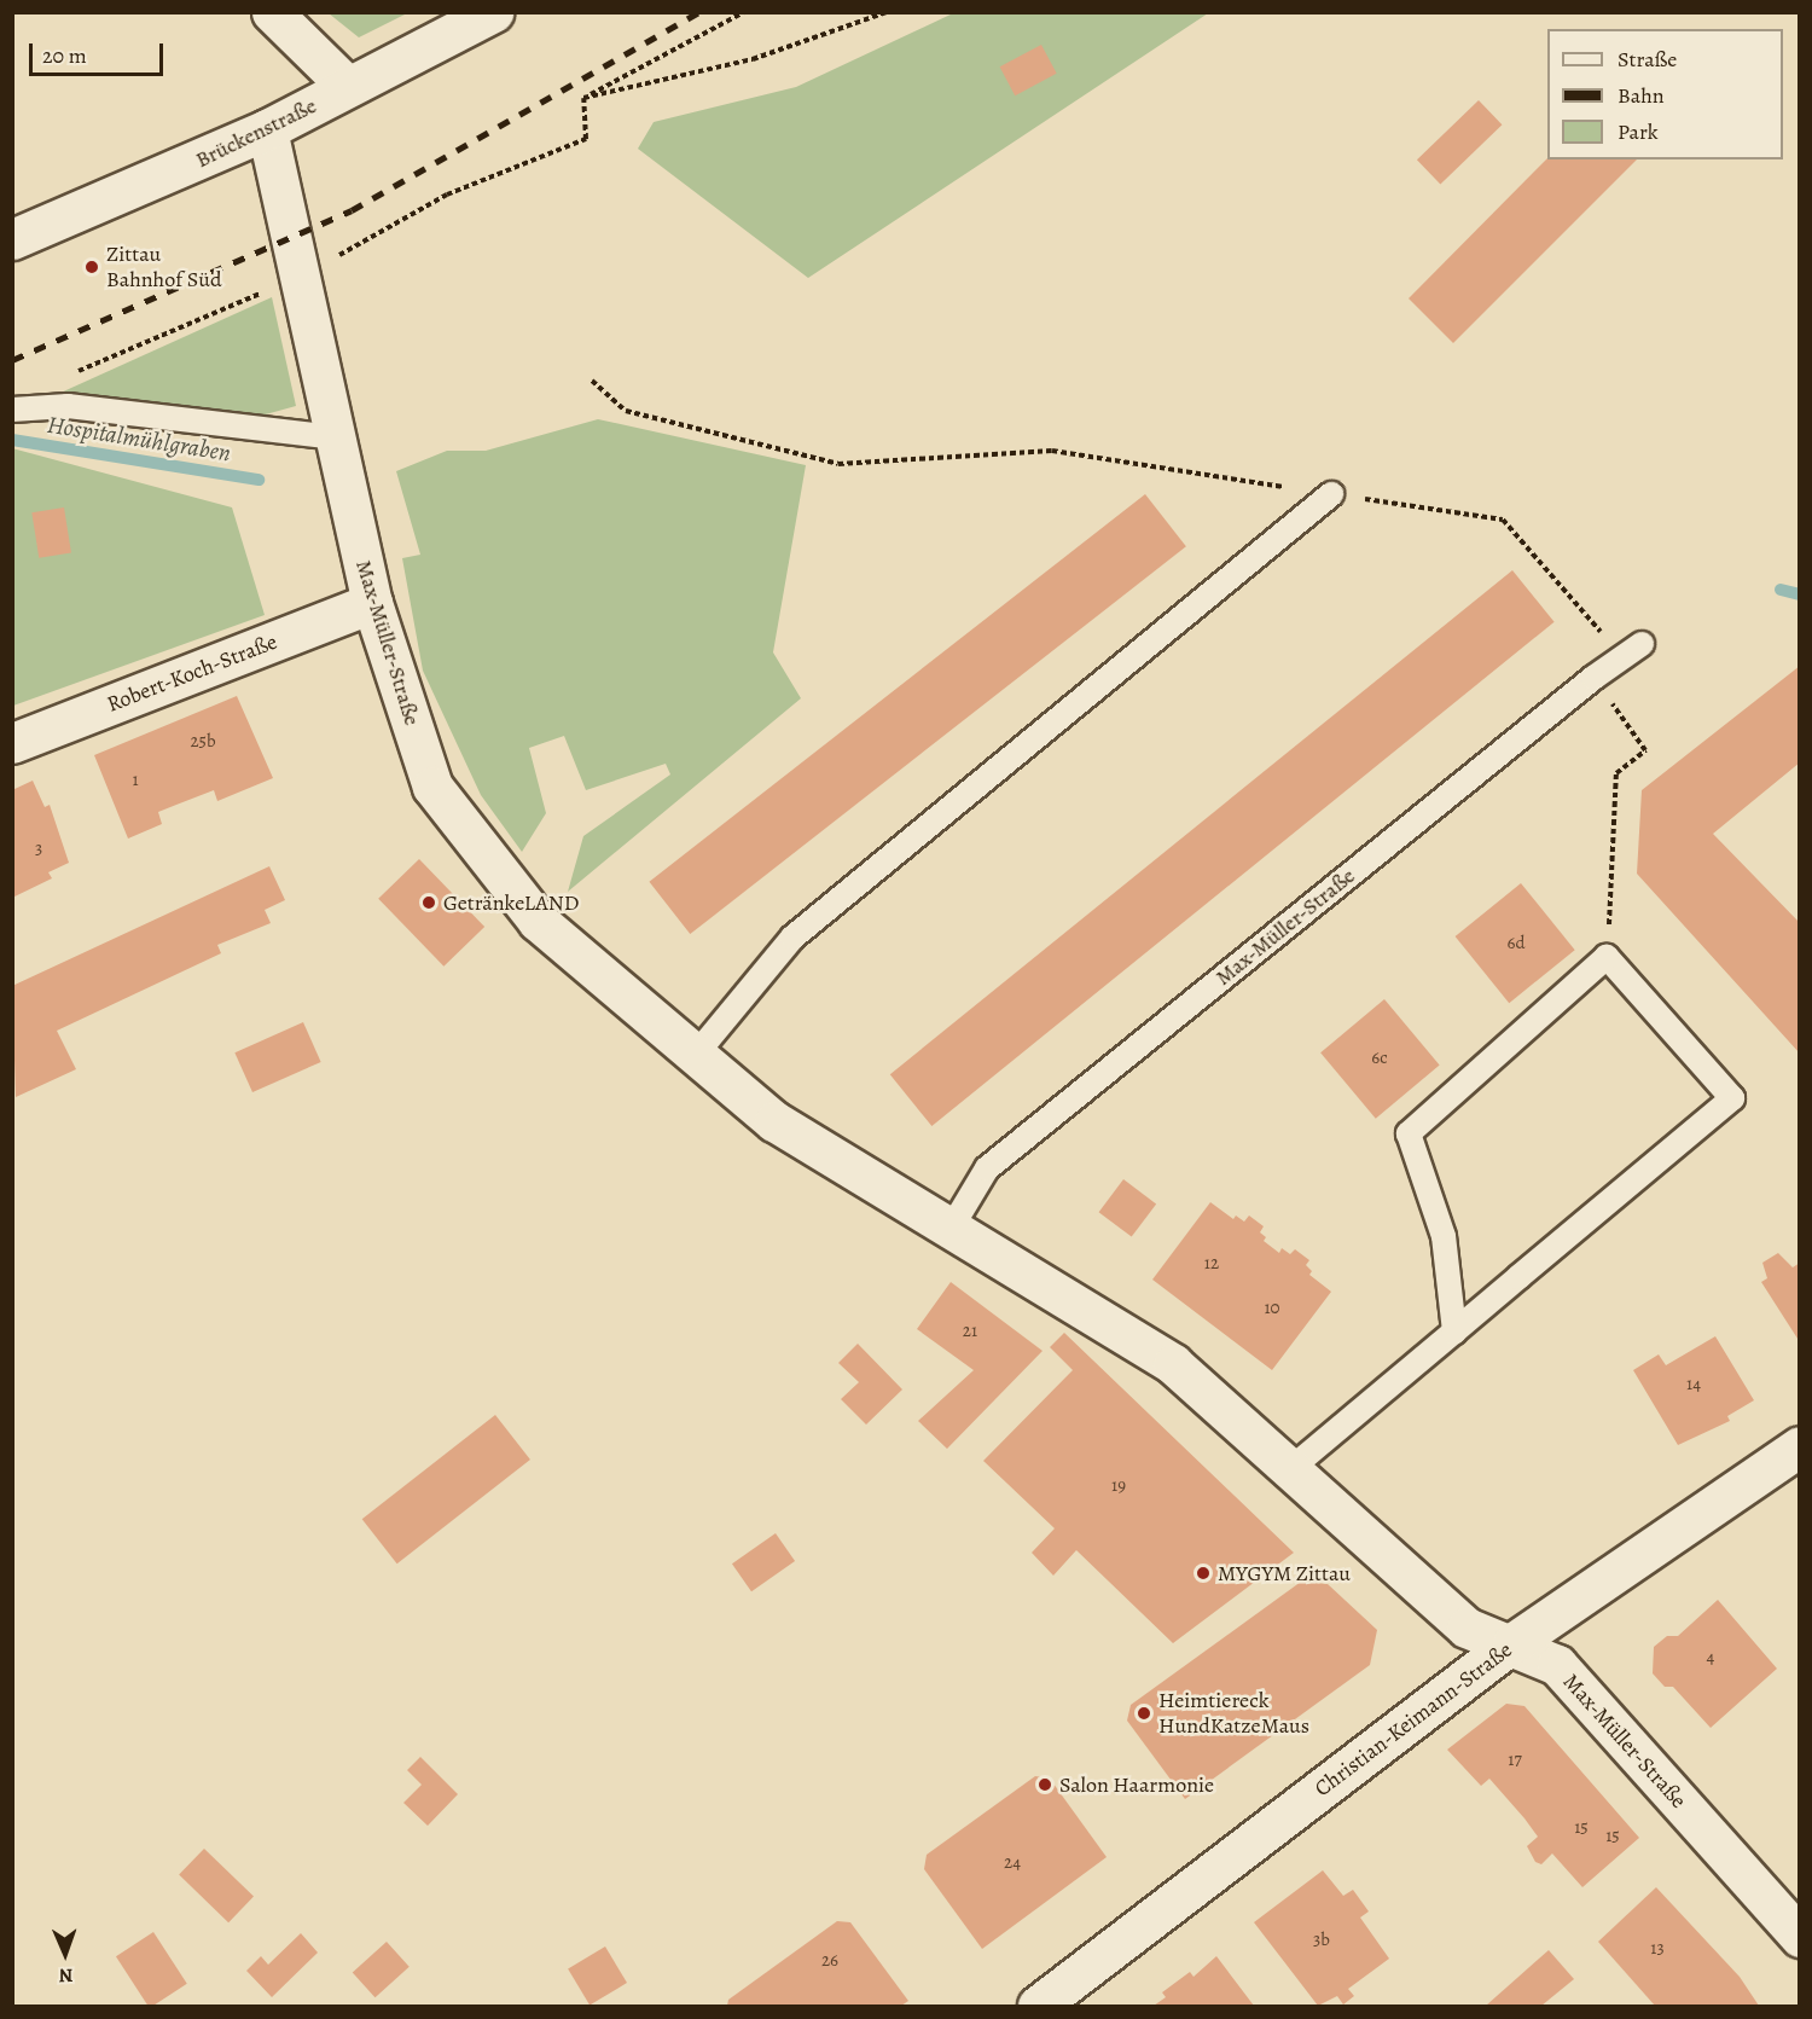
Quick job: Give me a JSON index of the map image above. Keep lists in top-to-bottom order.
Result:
{
  "streets": {
    "street": [
      "Brückenstraße",
      "Max-Müller-Straße",
      "Robert-Koch-Straße",
      "Christian-Keimann-Straße"
    ]
  },
  "crossings": [
    ["Brückenstraße", "Max-Müller-Straße"],
    ["Max-Müller-Straße", "Robert-Koch-Straße"],
    ["Max-Müller-Straße", "Christian-Keimann-Straße"]
  ],
  "water": ["Hospitalmühlgraben"],
  "places": [
    "Zittau Bahnhof Süd",
    "GetränkeLAND",
    "MYGYM Zittau",
    "Heimtiereck HundKatzeMaus",
    "Salon Haarmonie"
  ],
  "house_numbers": [
    "25b",
    "1",
    "3",
    "6d",
    "6c",
    "12",
    "10",
    "21",
    "14",
    "19",
    "4",
    "17",
    "15",
    "15",
    "24",
    "3b",
    "13",
    "26"
  ],
  "legend": ["Straße", "Bahn", "Park"],
  "scale_bar": "20 m",
  "north": "bottom"
}
